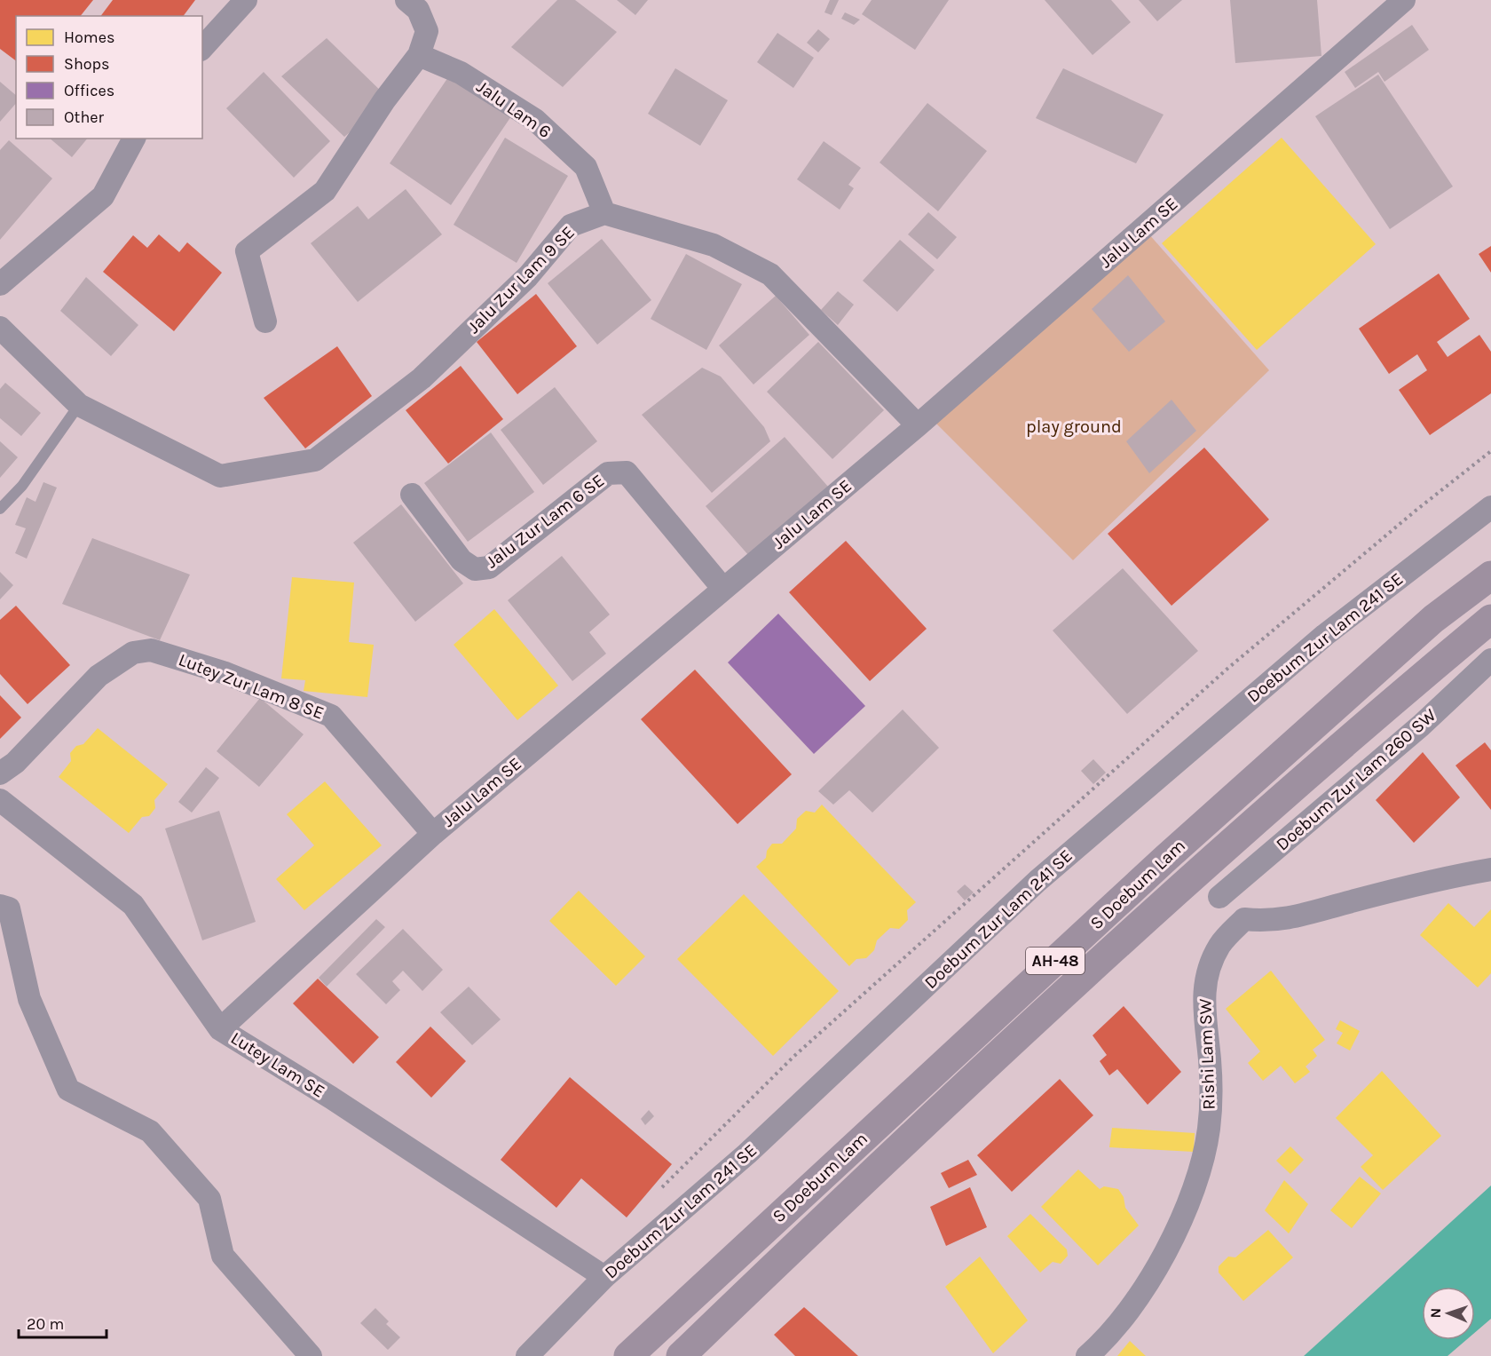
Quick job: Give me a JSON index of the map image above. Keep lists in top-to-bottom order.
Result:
{
  "streets": {
    "highway": ["S Doebum Lam", "AH-48"],
    "street": [
      "Jalu Lam 6",
      "Jalu Lam SE",
      "Jalu Zur Lam 9 SE",
      "Jalu Zur Lam 6 SE",
      "Doebum Zur Lam 241 SE",
      "Lutey Zur Lam 8 SE",
      "Doebum Zur Lam 260 SW",
      "Rishi Lam SW",
      "Lutey Lam SE"
    ]
  },
  "crossings": [
    ["Jalu Lam 6", "Jalu Zur Lam 9 SE"],
    ["Jalu Lam SE", "Jalu Zur Lam 6 SE"],
    ["Jalu Lam SE", "Lutey Zur Lam 8 SE"],
    ["Jalu Lam SE", "Lutey Lam SE"],
    ["Doebum Zur Lam 241 SE", "Lutey Lam SE"]
  ],
  "parks": ["play ground"],
  "legend": [
    "Homes",
    "Shops",
    "Offices",
    "Other"
  ],
  "scale_bar": "20 m",
  "north": "left"
}
